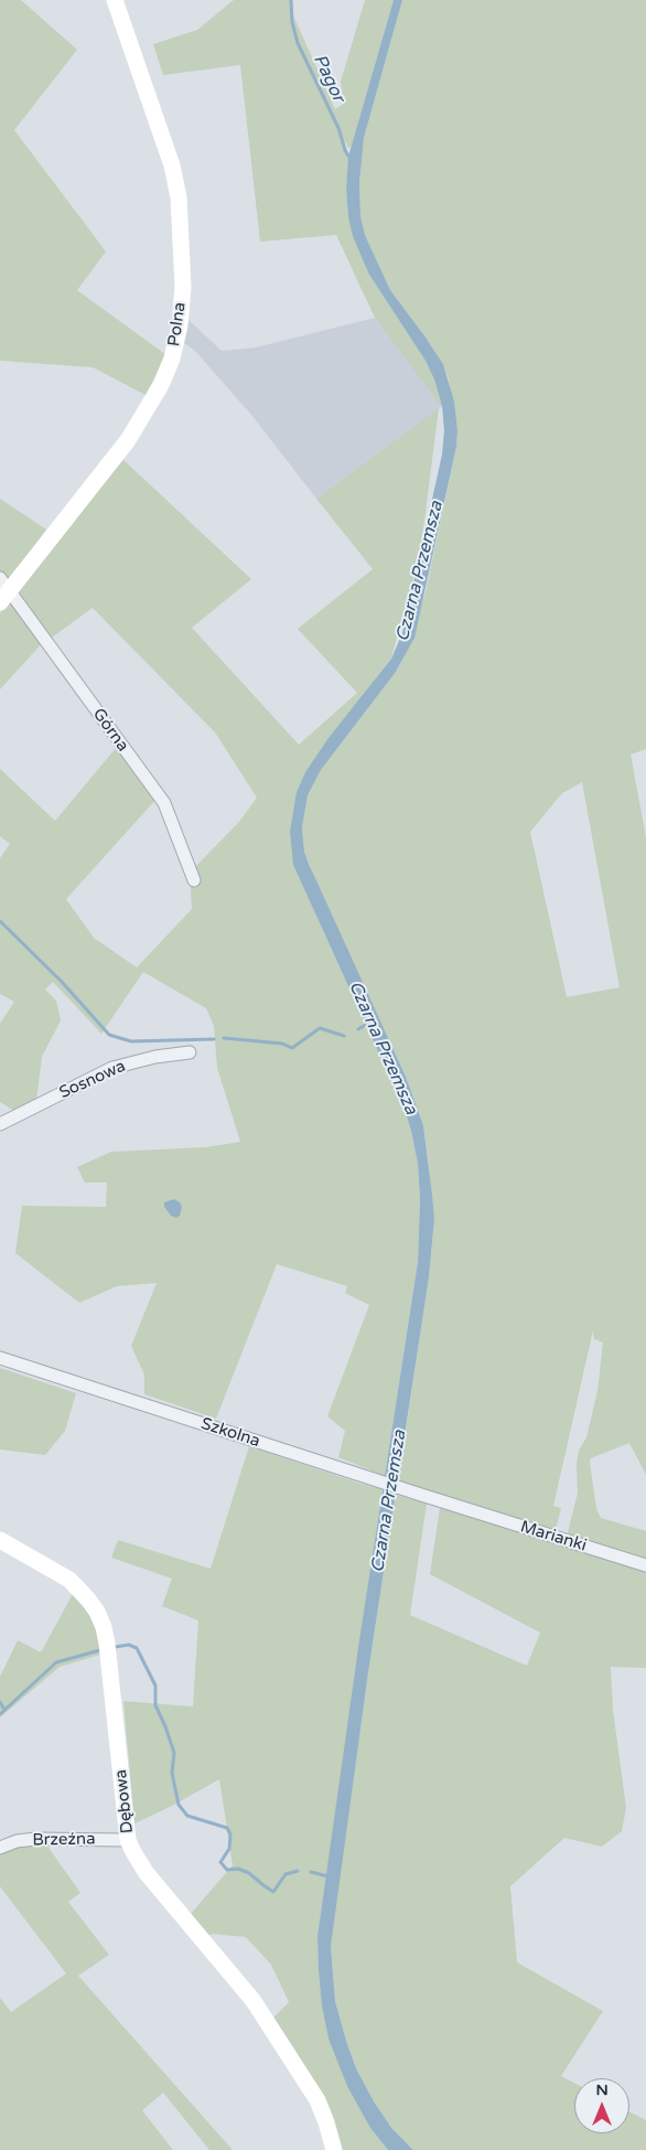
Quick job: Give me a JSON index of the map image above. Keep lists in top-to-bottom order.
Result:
{
  "streets": {
    "street": [
      "Polna",
      "Górna",
      "Sosnowa",
      "Szkolna",
      "Marianki",
      "Dębowa",
      "Brzeźna"
    ]
  },
  "crossings": [
    ["Polna", "Górna"],
    ["Szkolna", "Marianki"],
    ["Dębowa", "Brzeźna"]
  ],
  "water": ["Pagor", "Czarna Przemsza"],
  "north": "top"
}
